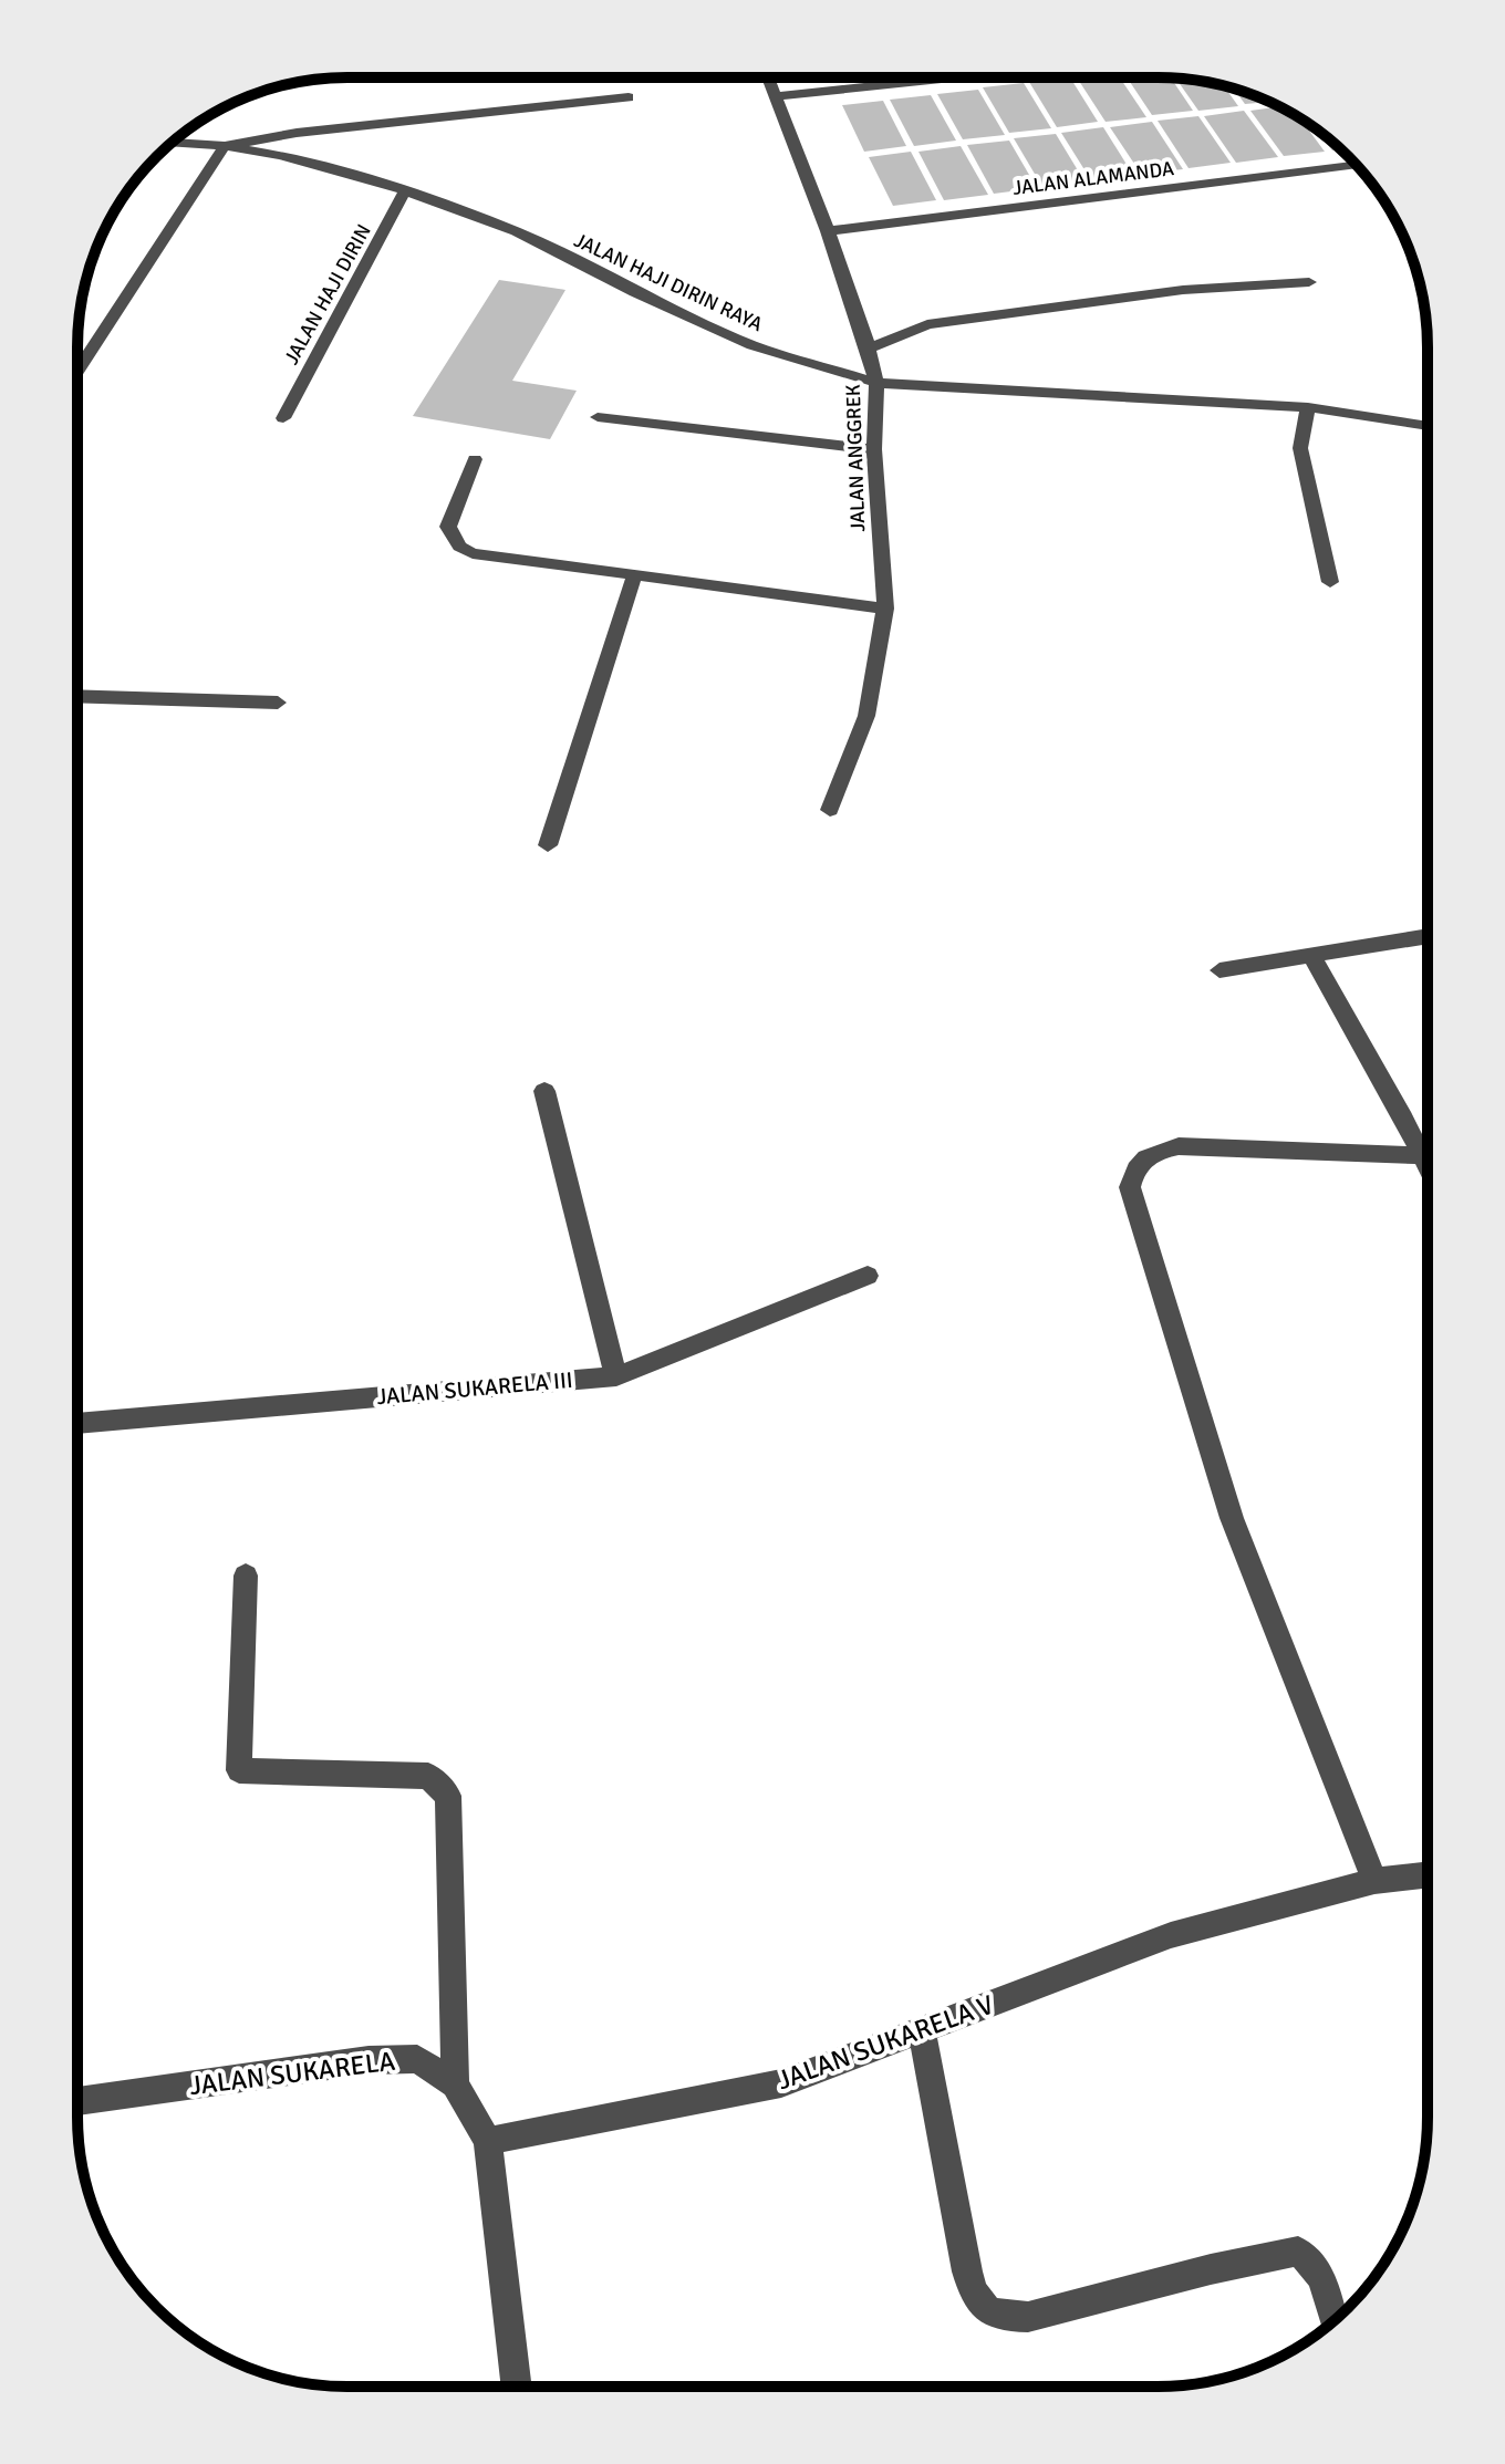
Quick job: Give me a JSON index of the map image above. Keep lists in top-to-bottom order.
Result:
{
  "streets": {
    "street": [
      "JALAN ALAMANDA",
      "JALAN HAJI DIRIN RAYA",
      "JALAN HAJI DIRIN",
      "JALAN ANGGREK",
      "JALAN SUKARELA III",
      "JALAN SUKARELA V",
      "JALAN SUKARELA"
    ]
  },
  "crossings": [
    ["JALAN ALAMANDA", "JALAN ANGGREK"],
    ["JALAN HAJI DIRIN RAYA", "JALAN HAJI DIRIN"],
    ["JALAN HAJI DIRIN RAYA", "JALAN ANGGREK"],
    ["JALAN SUKARELA V", "JALAN SUKARELA"]
  ]
}
